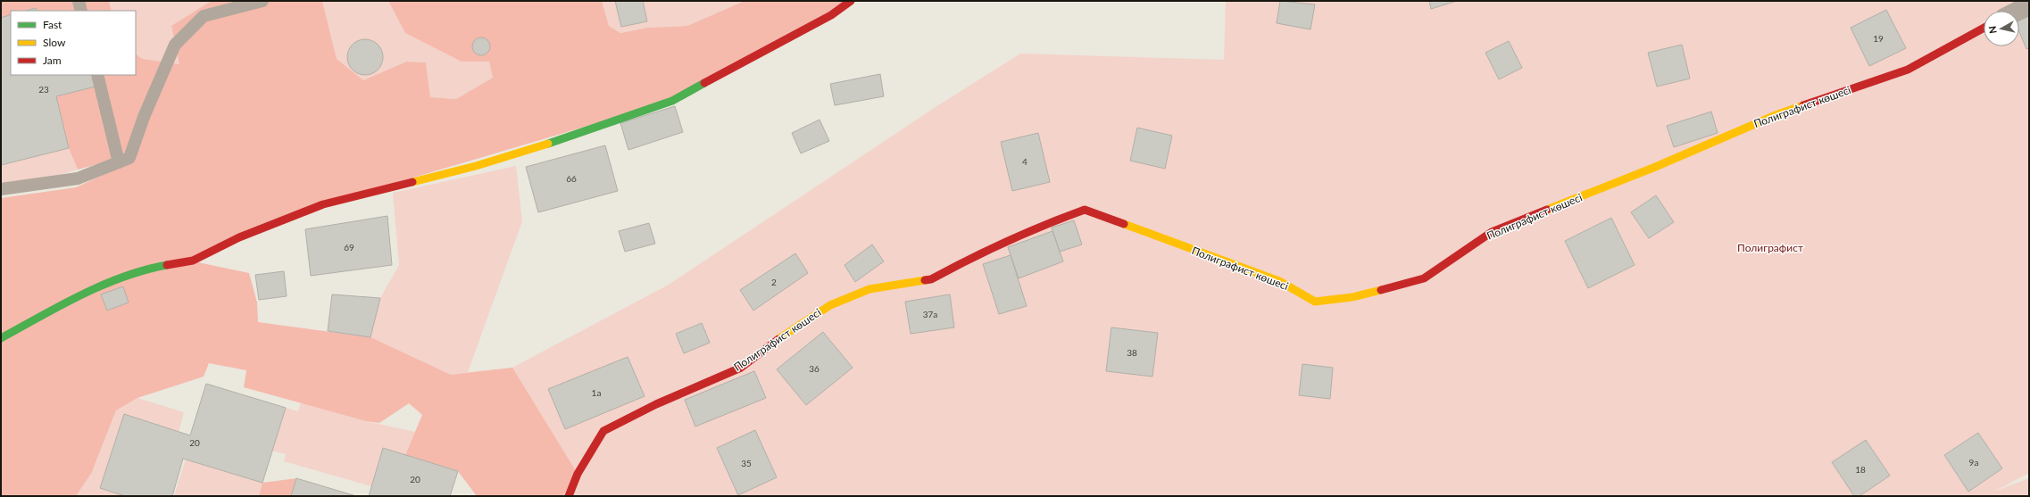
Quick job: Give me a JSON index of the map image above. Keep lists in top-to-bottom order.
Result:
{
  "streets": {
    "street": ["Полиграфист көшесі"]
  },
  "parks": ["Полиграфист"],
  "house_numbers": [
    "19",
    "23",
    "4",
    "66",
    "69",
    "2",
    "37а",
    "38",
    "36",
    "1а",
    "20",
    "9а",
    "35",
    "18",
    "20"
  ],
  "legend": ["Fast", "Slow", "Jam"],
  "north": "left"
}
